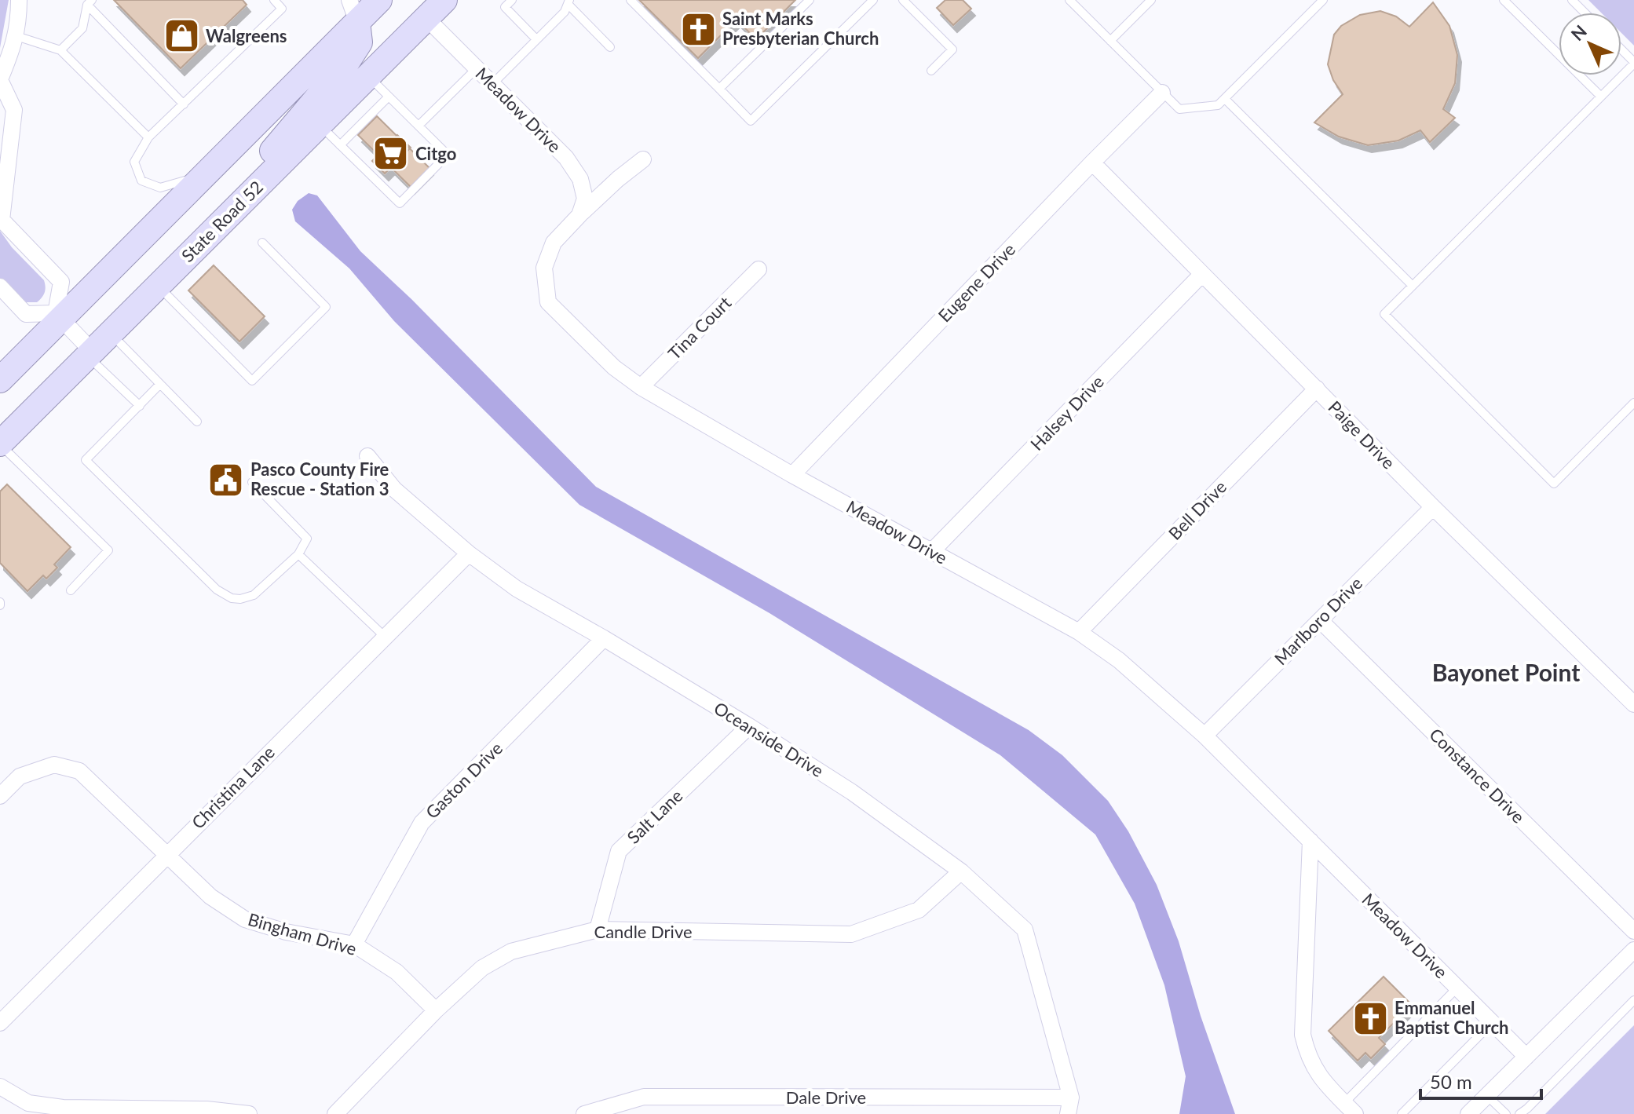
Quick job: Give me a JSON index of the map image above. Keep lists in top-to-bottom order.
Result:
{
  "streets": {
    "main road": ["State Road 52"],
    "street": [
      "Meadow Drive",
      "Eugene Drive",
      "Tina Court",
      "Halsey Drive",
      "Paige Drive",
      "Bell Drive",
      "Marlboro Drive",
      "Oceanside Drive",
      "Constance Drive",
      "Gaston Drive",
      "Christina Lane",
      "Salt Lane",
      "Candle Drive",
      "Bingham Drive",
      "Dale Drive"
    ]
  },
  "crossings": [
    ["Meadow Drive", "State Road 52"],
    ["Meadow Drive", "Eugene Drive"],
    ["Meadow Drive", "Tina Court"],
    ["Meadow Drive", "Halsey Drive"],
    ["Meadow Drive", "Bell Drive"],
    ["Meadow Drive", "Marlboro Drive"],
    ["Eugene Drive", "Paige Drive"],
    ["Halsey Drive", "Paige Drive"],
    ["Paige Drive", "Bell Drive"],
    ["Paige Drive", "Marlboro Drive"],
    ["Marlboro Drive", "Constance Drive"],
    ["Oceanside Drive", "Gaston Drive"],
    ["Oceanside Drive", "Christina Lane"],
    ["Oceanside Drive", "Salt Lane"],
    ["Oceanside Drive", "Candle Drive"],
    ["Oceanside Drive", "Dale Drive"],
    ["Gaston Drive", "Bingham Drive"],
    ["Christina Lane", "Bingham Drive"],
    ["Salt Lane", "Candle Drive"],
    ["Candle Drive", "Bingham Drive"]
  ],
  "districts": ["Bayonet Point"],
  "places": {
    "church": ["Saint Marks Presbyterian Church", "Emmanuel Baptist Church"],
    "shop": ["Walgreens"],
    "supermarket": ["Citgo"],
    "public building": ["Pasco County Fire Rescue - Station 3"]
  },
  "scale_bar": "50 m",
  "north": "top left"
}
